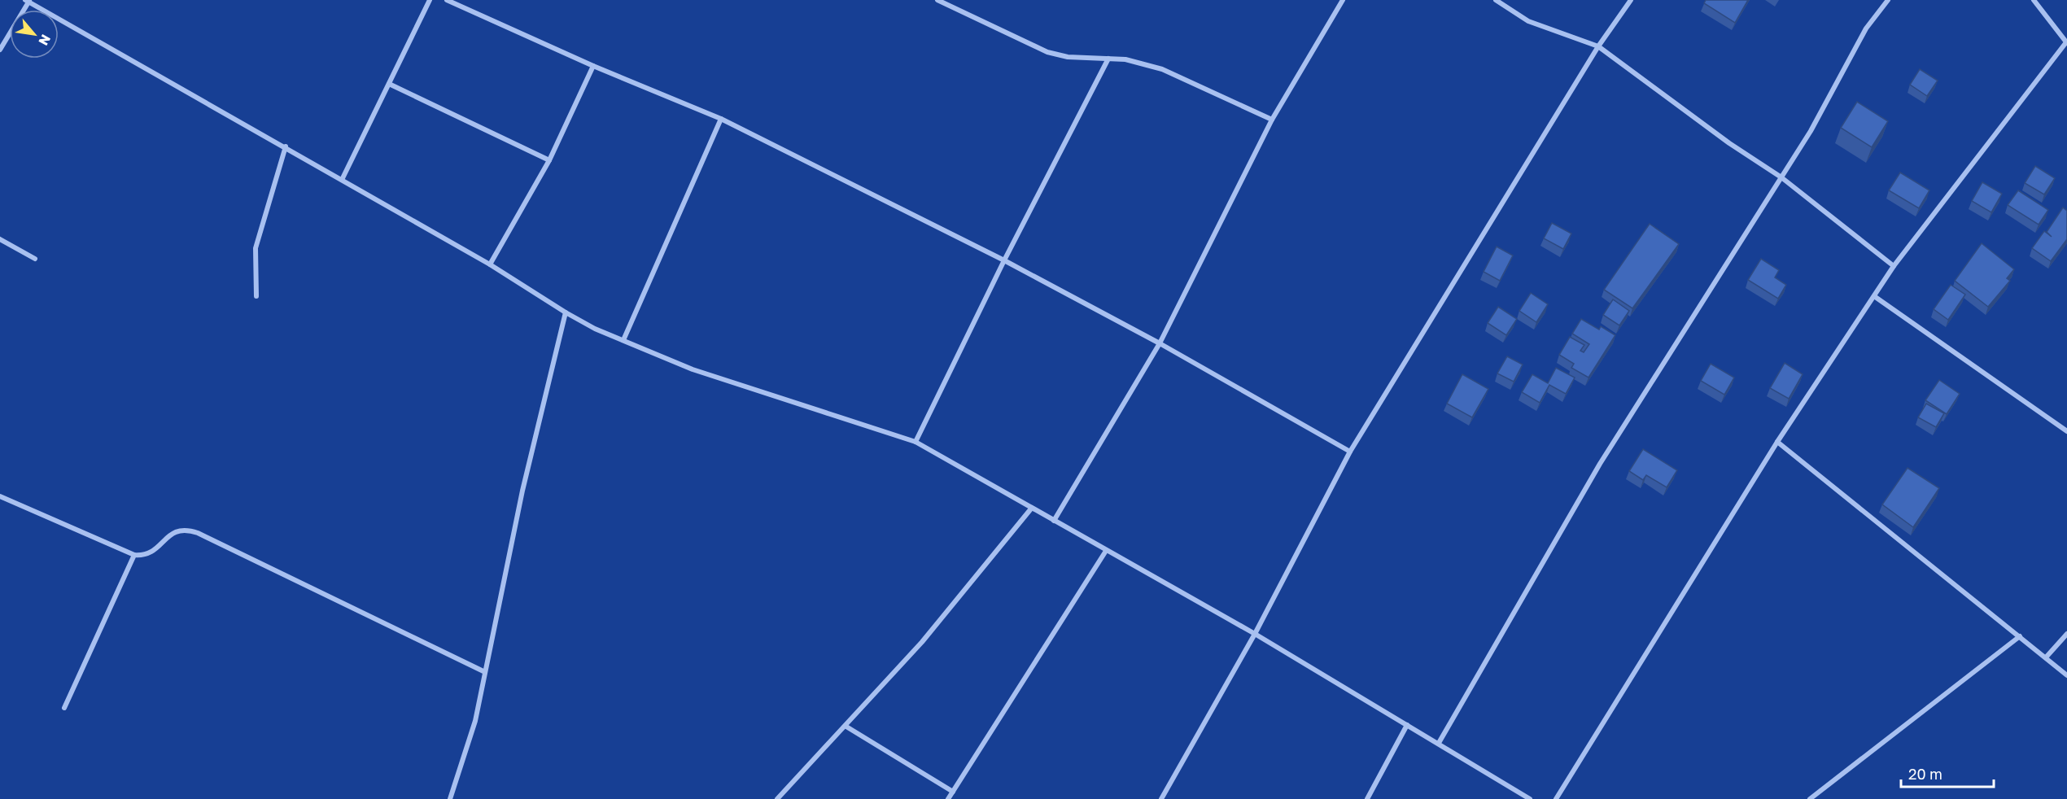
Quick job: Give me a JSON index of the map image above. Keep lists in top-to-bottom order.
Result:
{
  "scale_bar": "20 m",
  "north": "bottom right"
}
